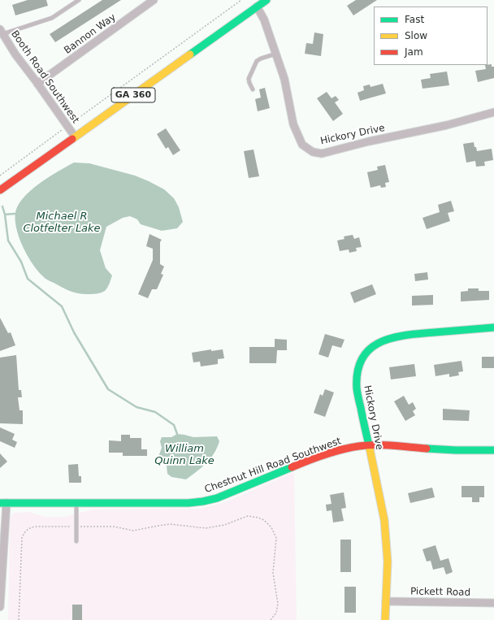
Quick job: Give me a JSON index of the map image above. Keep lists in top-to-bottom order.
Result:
{
  "streets": {
    "street": [
      "Bannon Way",
      "Booth Road Southwest",
      "GA 360",
      "Hickory Drive",
      "Chestnut Hill Road Southwest",
      "Pickett Road"
    ]
  },
  "crossings": [
    ["Bannon Way", "Booth Road Southwest"],
    ["Booth Road Southwest", "GA 360"],
    ["GA 360", "Hickory Drive"],
    ["Hickory Drive", "Chestnut Hill Road Southwest"],
    ["Hickory Drive", "Pickett Road"]
  ],
  "water": ["Michael R Clotfelter Lake", "William Quinn Lake"],
  "legend": ["Fast", "Slow", "Jam"]
}
